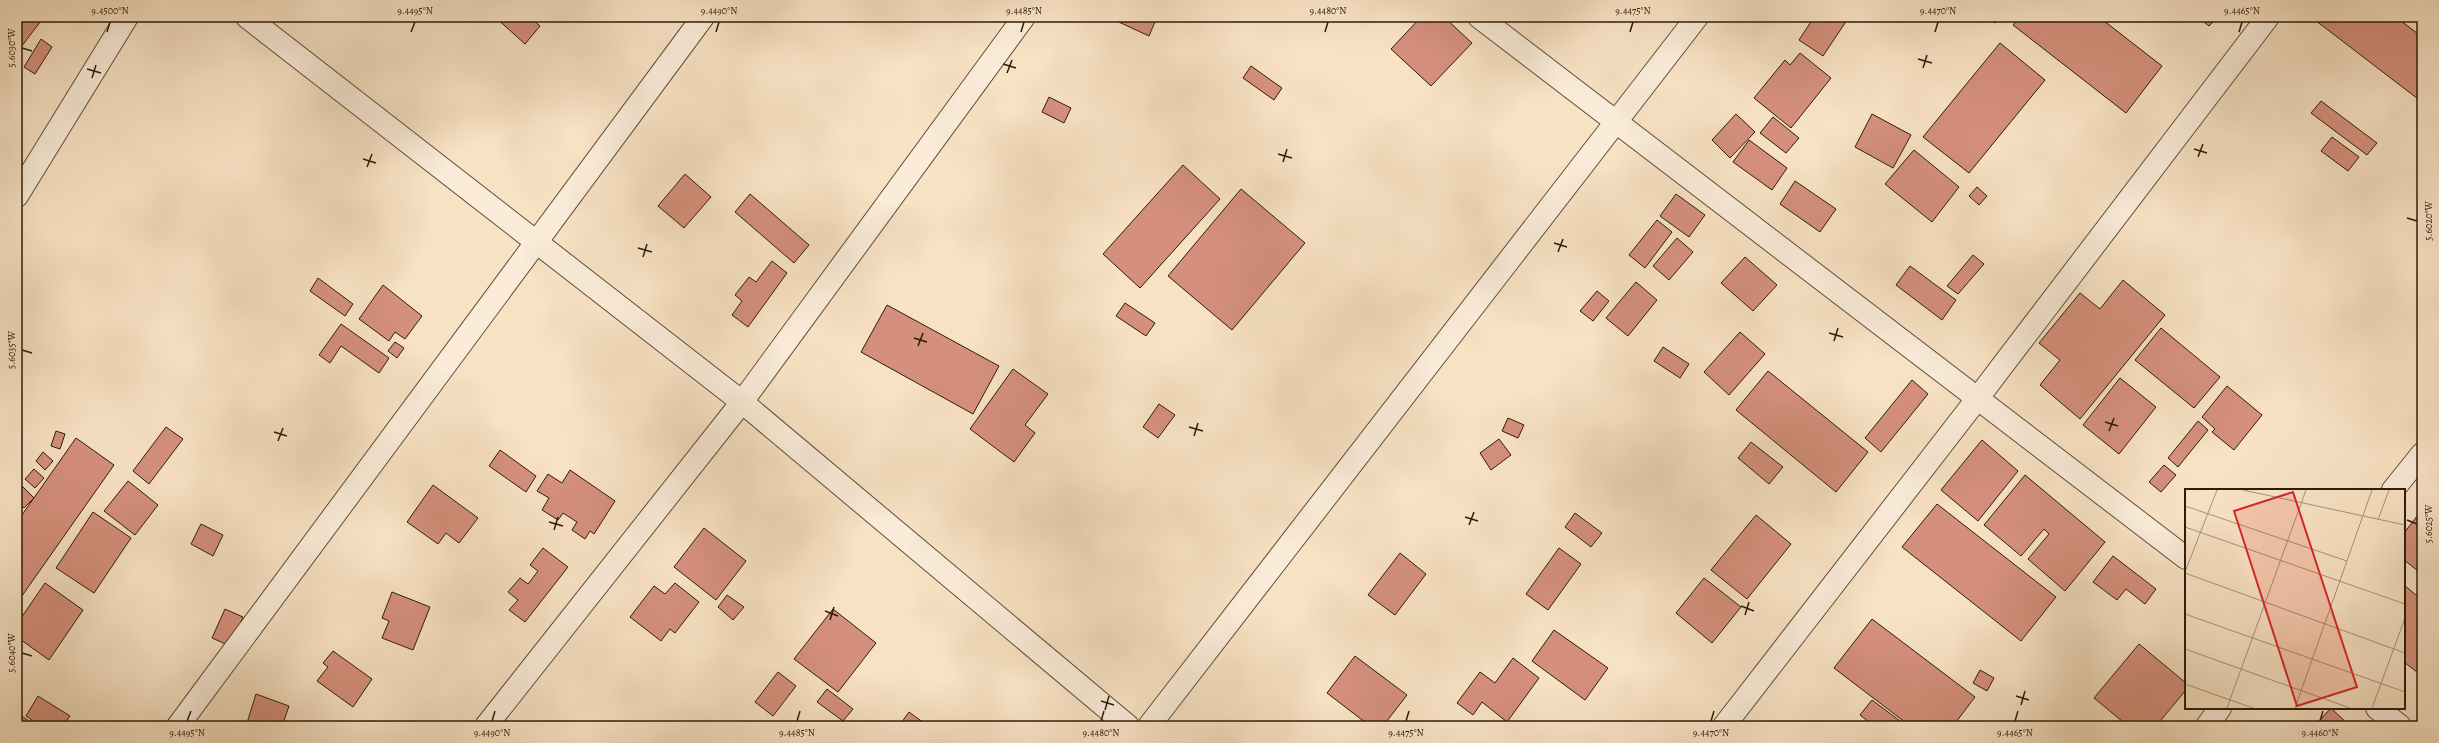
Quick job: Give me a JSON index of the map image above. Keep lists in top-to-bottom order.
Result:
{
  "coordinates": [
    "9.4500°N",
    "9.4495°N",
    "9.4490°N",
    "9.4485°N",
    "9.4480°N",
    "9.4475°N",
    "9.4470°N",
    "9.4465°N",
    "5.6030°W",
    "5.6020°W",
    "5.6035°W",
    "5.6025°W",
    "5.6040°W",
    "9.4460°N"
  ]
}
